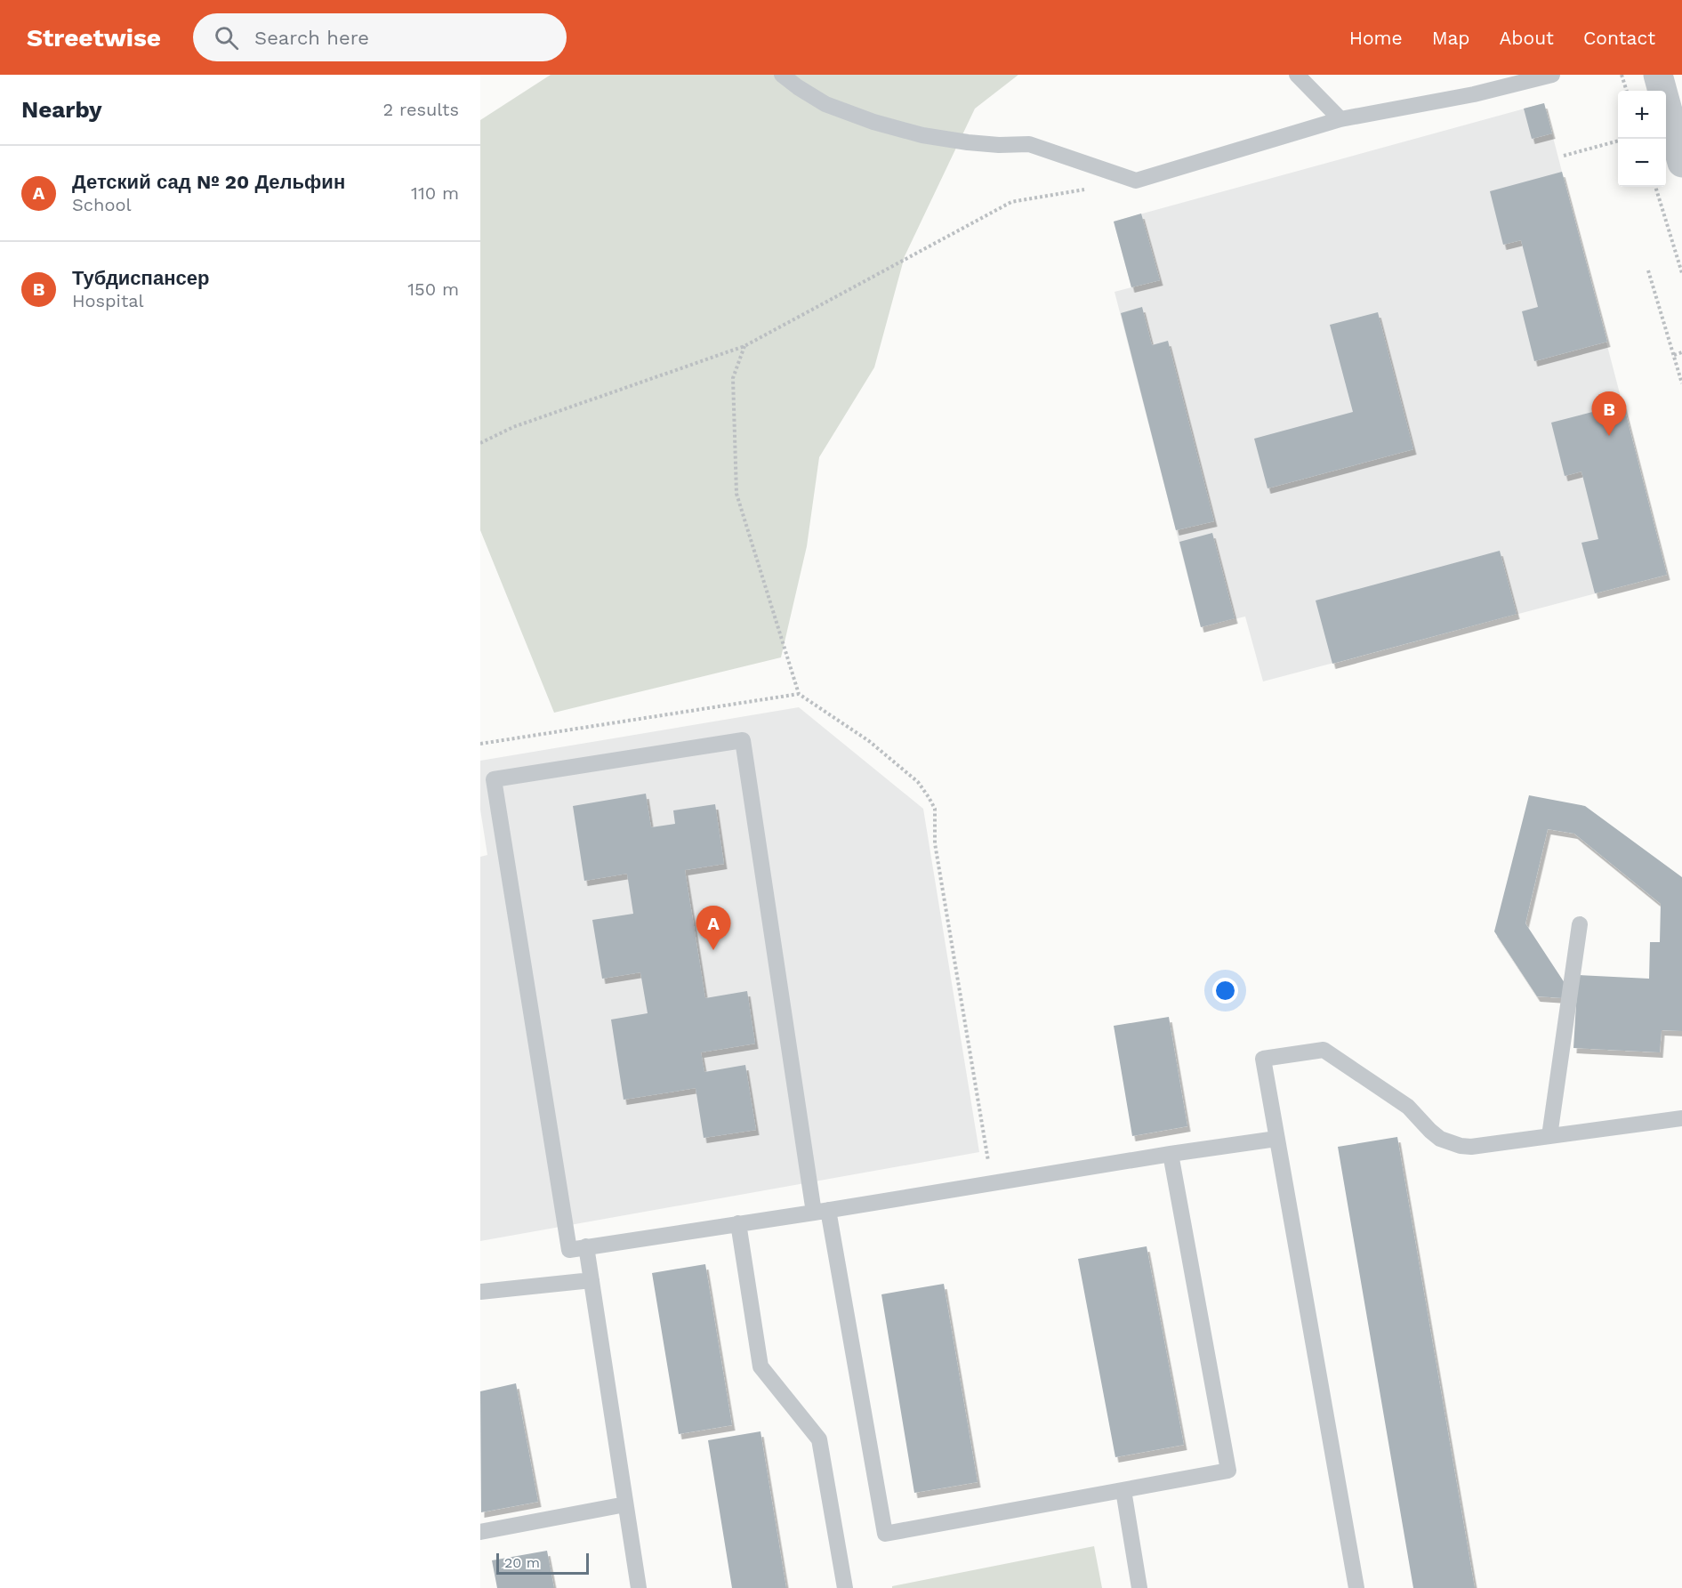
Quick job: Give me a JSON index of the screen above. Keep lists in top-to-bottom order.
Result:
{
  "scale_bar": "20 m",
  "page": {
    "header": "Streetwise",
    "search": "Search here",
    "nav": [
      "Home",
      "Map",
      "About",
      "Contact"
    ],
    "heading": ["Nearby", "2 results"],
    "map_buttons": ["+", "−"],
    "list": [
      {
        "mark": "A",
        "name": "Детский сад № 20 Дельфин",
        "note": "School",
        "value": "110 m"
      },
      {
        "mark": "B",
        "name": "Тубдиспансер",
        "note": "Hospital",
        "value": "150 m"
      }
    ],
    "pins": ["B", "A"],
    "scale": "20 m"
  }
}
